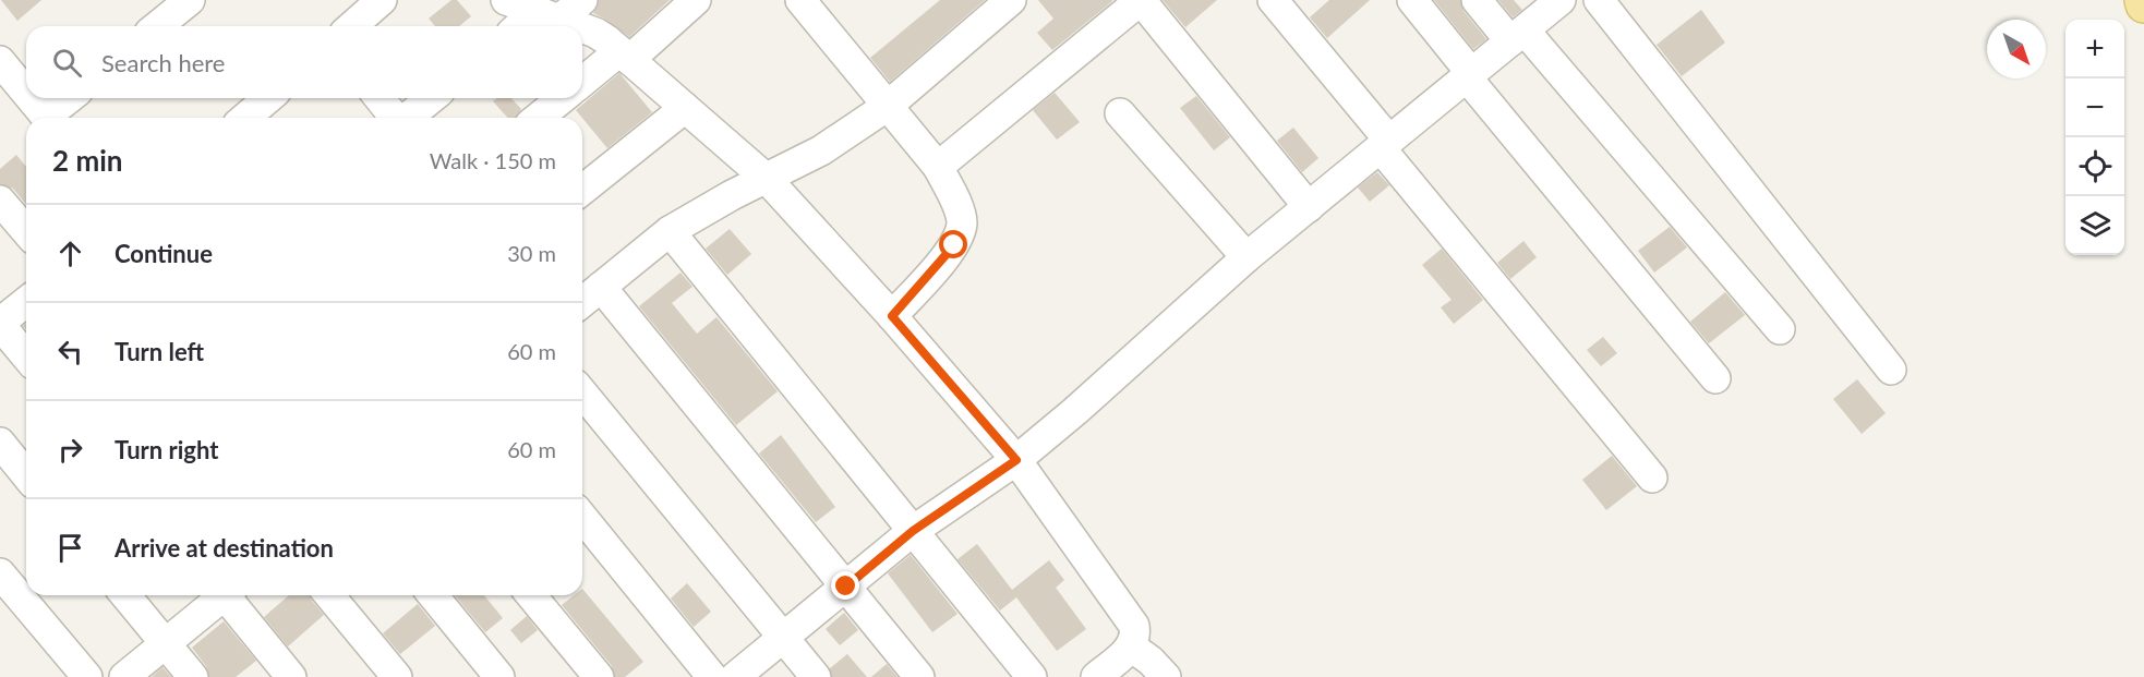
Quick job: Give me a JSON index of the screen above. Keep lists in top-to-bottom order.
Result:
{
  "north": "bottom right",
  "page": {
    "map_buttons": ["+", "−"],
    "search": "Search here",
    "heading": ["2 min", "Walk · 150 m"],
    "list": [
      ["Continue", "30 m"],
      ["Turn left", "60 m"],
      ["Turn right", "60 m"],
      "Arrive at destination"
    ]
  }
}
